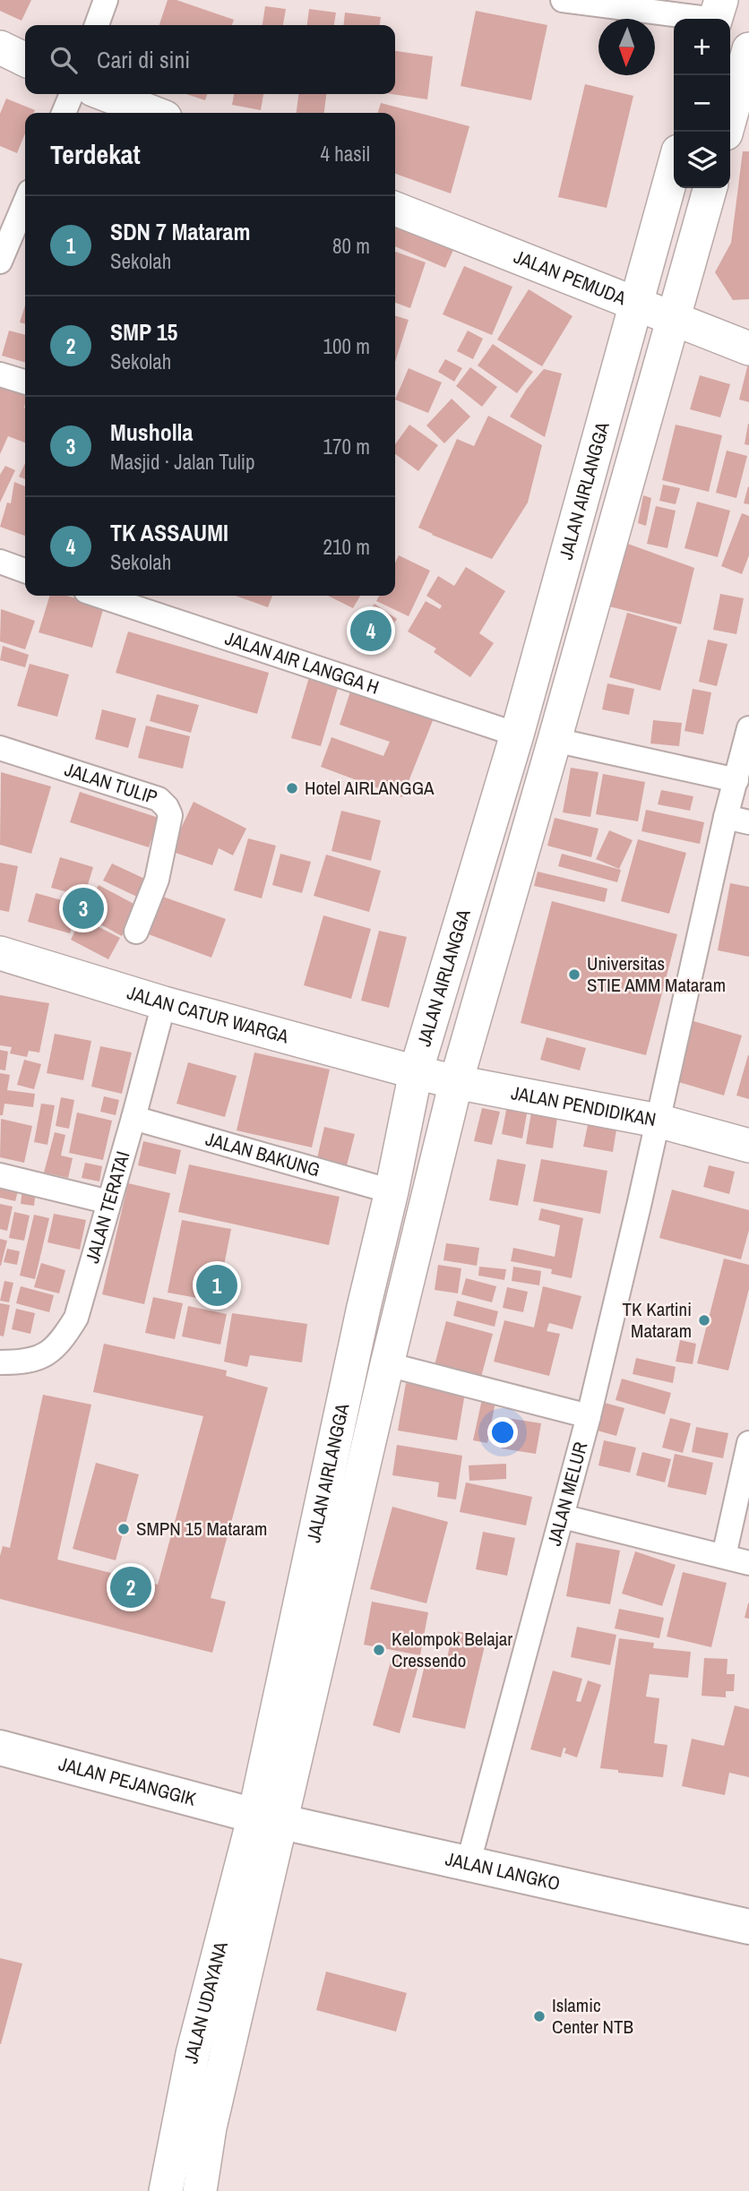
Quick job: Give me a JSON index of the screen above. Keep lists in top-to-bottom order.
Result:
{
  "streets": {
    "main road": [
      "JALAN PEMUDA",
      "JALAN AIRLANGGA",
      "JALAN CATUR WARGA",
      "JALAN PENDIDIKAN",
      "JALAN PEJANGGIK",
      "JALAN LANGKO",
      "JALAN UDAYANA"
    ],
    "street": [
      "JALAN AIR LANGGA H",
      "JALAN TULIP",
      "JALAN BAKUNG",
      "JALAN TERATAI",
      "JALAN MELUR"
    ]
  },
  "crossings": [
    ["JALAN PEMUDA", "JALAN AIRLANGGA"],
    ["JALAN AIRLANGGA", "JALAN AIR LANGGA H"],
    ["JALAN AIRLANGGA", "JALAN CATUR WARGA"],
    ["JALAN AIRLANGGA", "JALAN PENDIDIKAN"],
    ["JALAN AIRLANGGA", "JALAN BAKUNG"],
    ["JALAN AIRLANGGA", "JALAN PEJANGGIK"],
    ["JALAN AIRLANGGA", "JALAN LANGKO"],
    ["JALAN AIRLANGGA", "JALAN UDAYANA"],
    ["JALAN CATUR WARGA", "JALAN PENDIDIKAN"],
    ["JALAN CATUR WARGA", "JALAN TERATAI"],
    ["JALAN PENDIDIKAN", "JALAN MELUR"],
    ["JALAN BAKUNG", "JALAN TERATAI"],
    ["JALAN MELUR", "JALAN LANGKO"],
    ["JALAN PEJANGGIK", "JALAN LANGKO"],
    ["JALAN PEJANGGIK", "JALAN UDAYANA"],
    ["JALAN LANGKO", "JALAN UDAYANA"]
  ],
  "places": [
    "Hotel AIRLANGGA",
    "Universitas STIE AMM Mataram",
    "TK Kartini Mataram",
    "SMPN 15 Mataram",
    "Kelompok Belajar Cressendo",
    "Islamic Center NTB"
  ],
  "north": "bottom",
  "page": {
    "map_buttons": ["+", "−"],
    "search": "Cari di sini",
    "heading": ["Terdekat", "4 hasil"],
    "list": [
      {
        "mark": "1",
        "name": "SDN 7 Mataram",
        "note": "Sekolah",
        "value": "80 m"
      },
      {
        "mark": "2",
        "name": "SMP 15",
        "note": "Sekolah",
        "value": "100 m"
      },
      {
        "mark": "3",
        "name": "Musholla",
        "note": "Masjid · Jalan Tulip",
        "value": "170 m"
      },
      {
        "mark": "4",
        "name": "TK ASSAUMI",
        "note": "Sekolah",
        "value": "210 m"
      }
    ],
    "pins": [
      "4",
      "3",
      "1",
      "2"
    ]
  }
}
